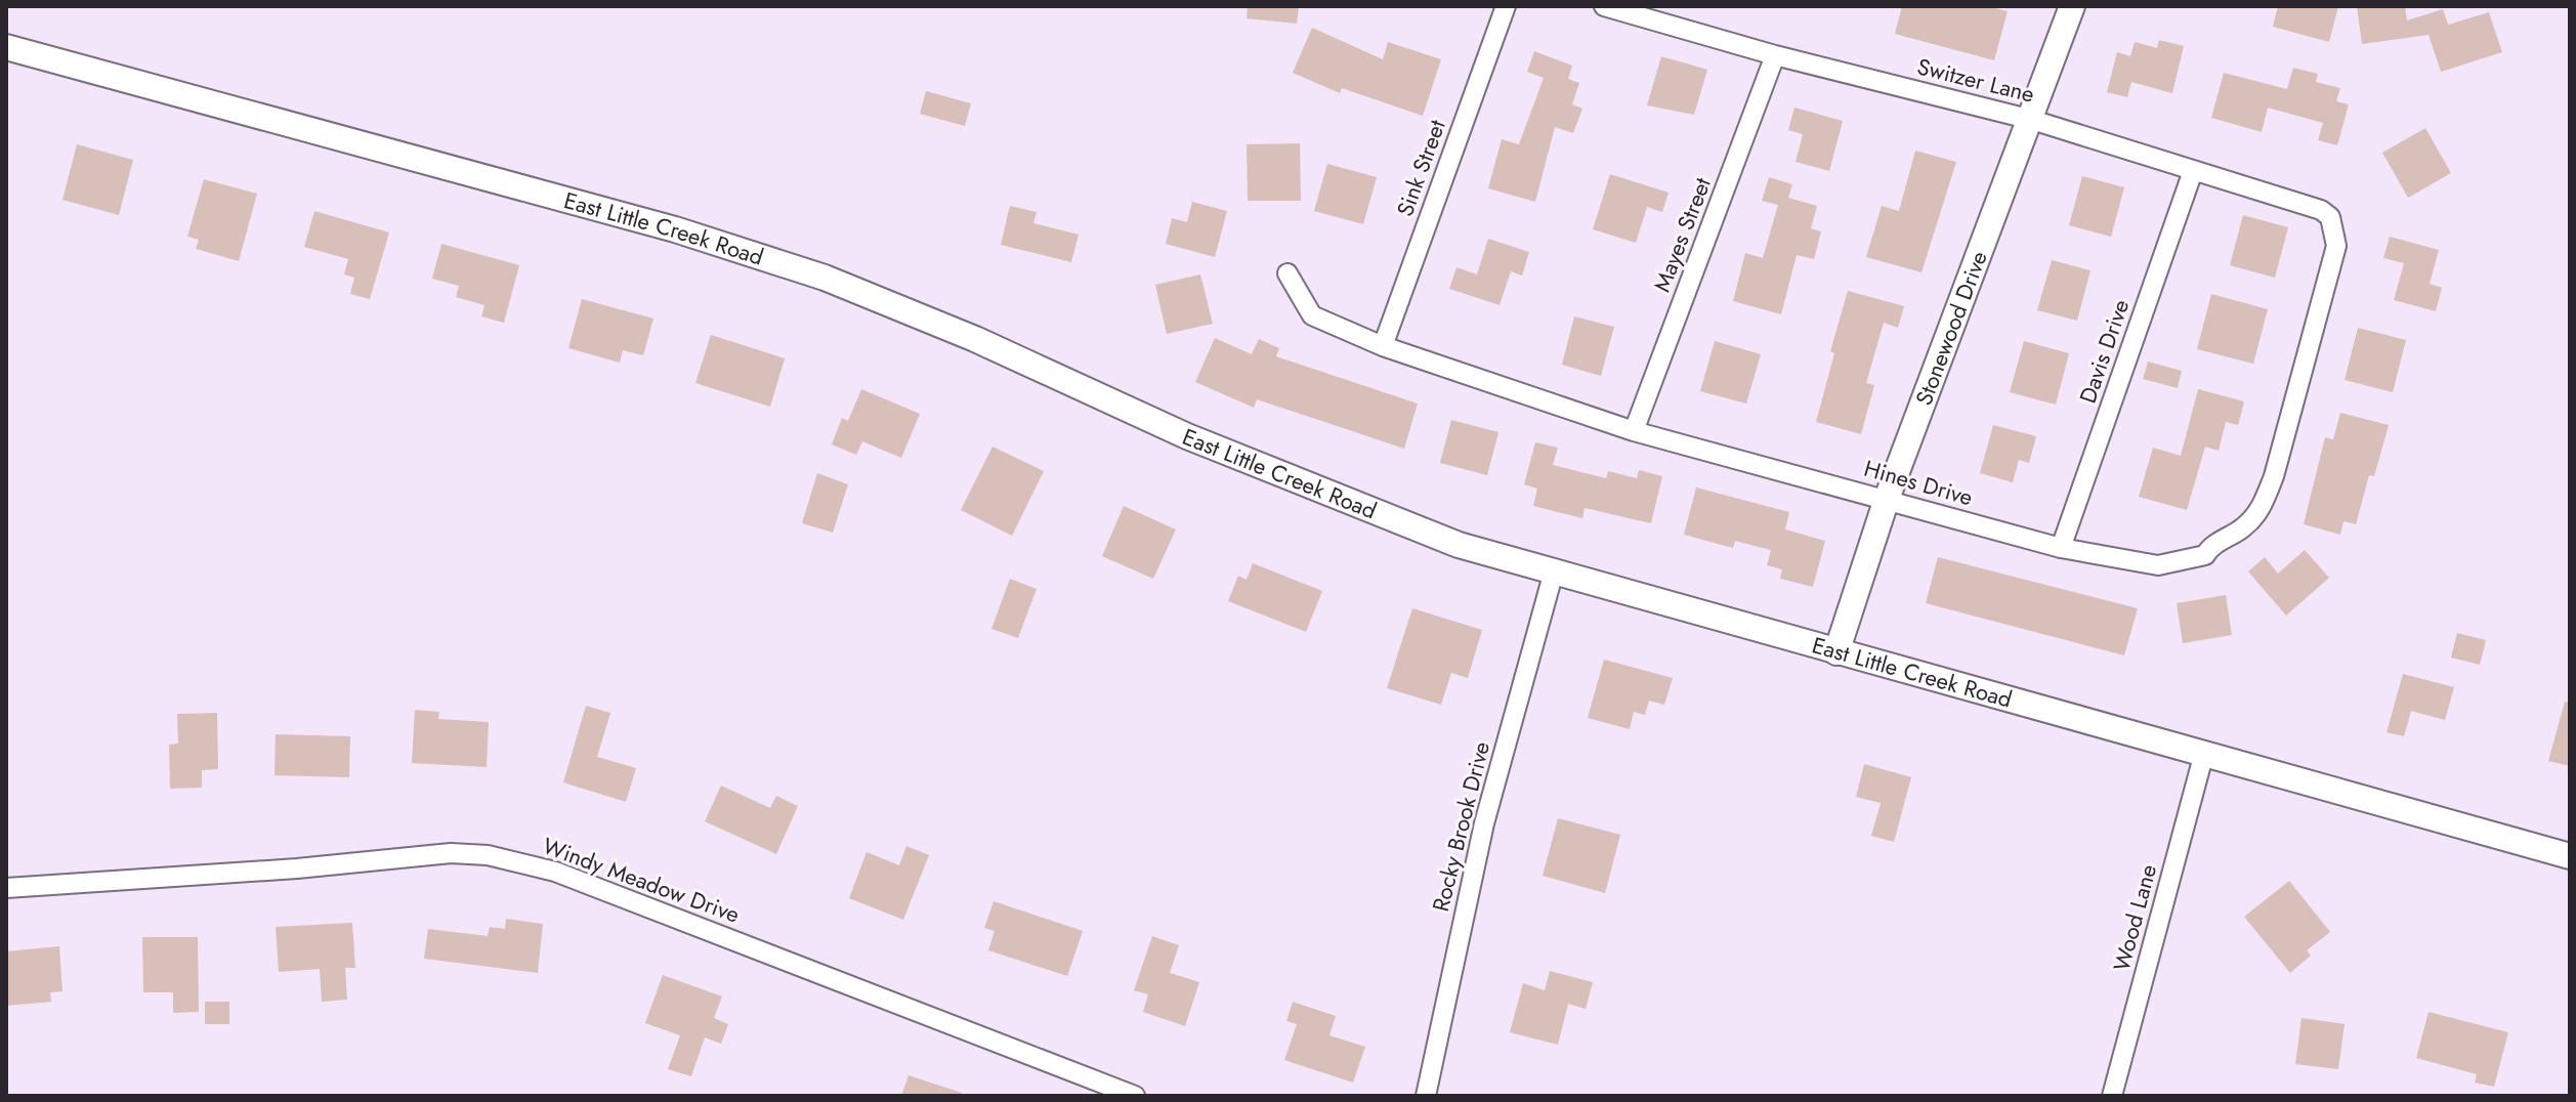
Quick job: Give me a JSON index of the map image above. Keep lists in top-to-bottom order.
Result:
{
  "streets": {
    "street": [
      "Switzer Lane",
      "Sink Street",
      "East Little Creek Road",
      "Mayes Street",
      "Stonewood Drive",
      "Davis Drive",
      "Hines Drive",
      "Rocky Brook Drive",
      "Windy Meadow Drive",
      "Wood Lane"
    ]
  },
  "crossings": [
    ["Switzer Lane", "Mayes Street"],
    ["Switzer Lane", "Stonewood Drive"],
    ["Switzer Lane", "Davis Drive"],
    ["Switzer Lane", "Hines Drive"],
    ["Sink Street", "Hines Drive"],
    ["East Little Creek Road", "Stonewood Drive"],
    ["East Little Creek Road", "Rocky Brook Drive"],
    ["East Little Creek Road", "Wood Lane"],
    ["Mayes Street", "Hines Drive"],
    ["Stonewood Drive", "Hines Drive"],
    ["Davis Drive", "Hines Drive"]
  ]
}
